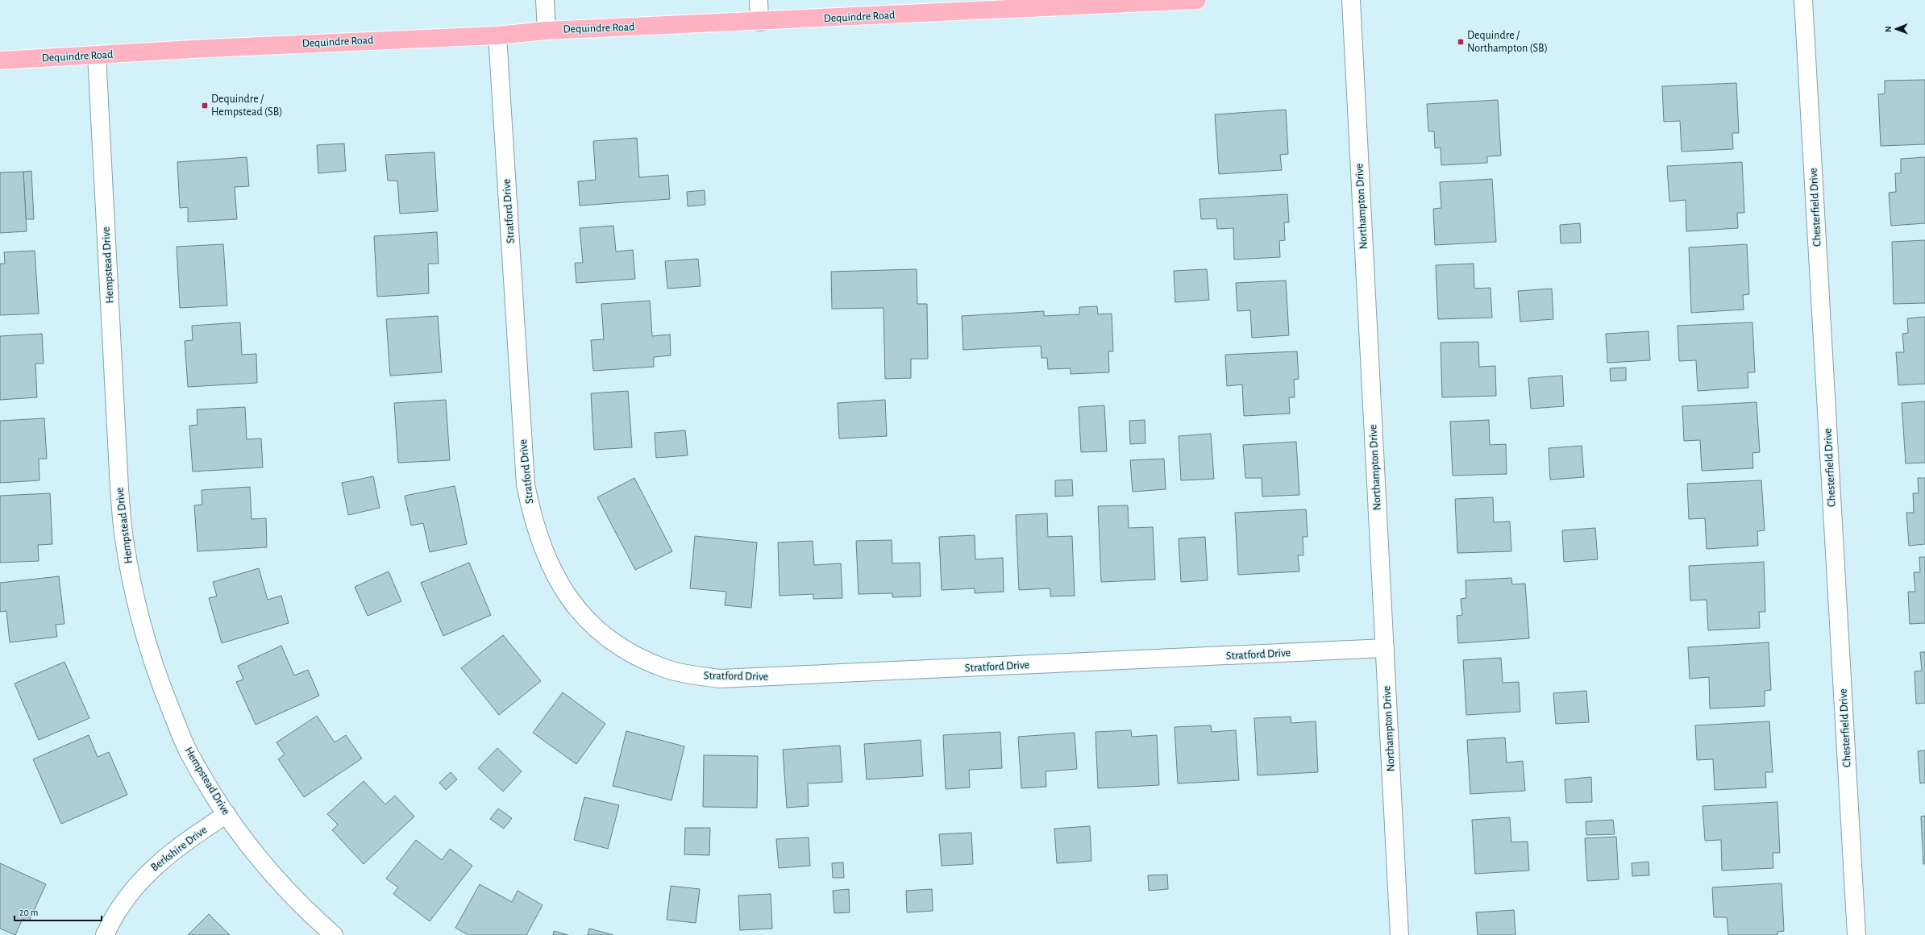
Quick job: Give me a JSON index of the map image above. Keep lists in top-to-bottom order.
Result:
{
  "streets": {
    "main road": ["Dequindre Road"],
    "street": [
      "Northampton Drive",
      "Chesterfield Drive",
      "Stratford Drive",
      "Hempstead Drive",
      "Berkshire Drive"
    ]
  },
  "crossings": [
    ["Dequindre Road", "Stratford Drive"],
    ["Dequindre Road", "Hempstead Drive"],
    ["Northampton Drive", "Stratford Drive"],
    ["Hempstead Drive", "Berkshire Drive"]
  ],
  "places": {
    "transit": ["Dequindre / Northampton (SB)", "Dequindre / Hempstead (SB)"]
  },
  "scale_bar": "20 m",
  "north": "left"
}
